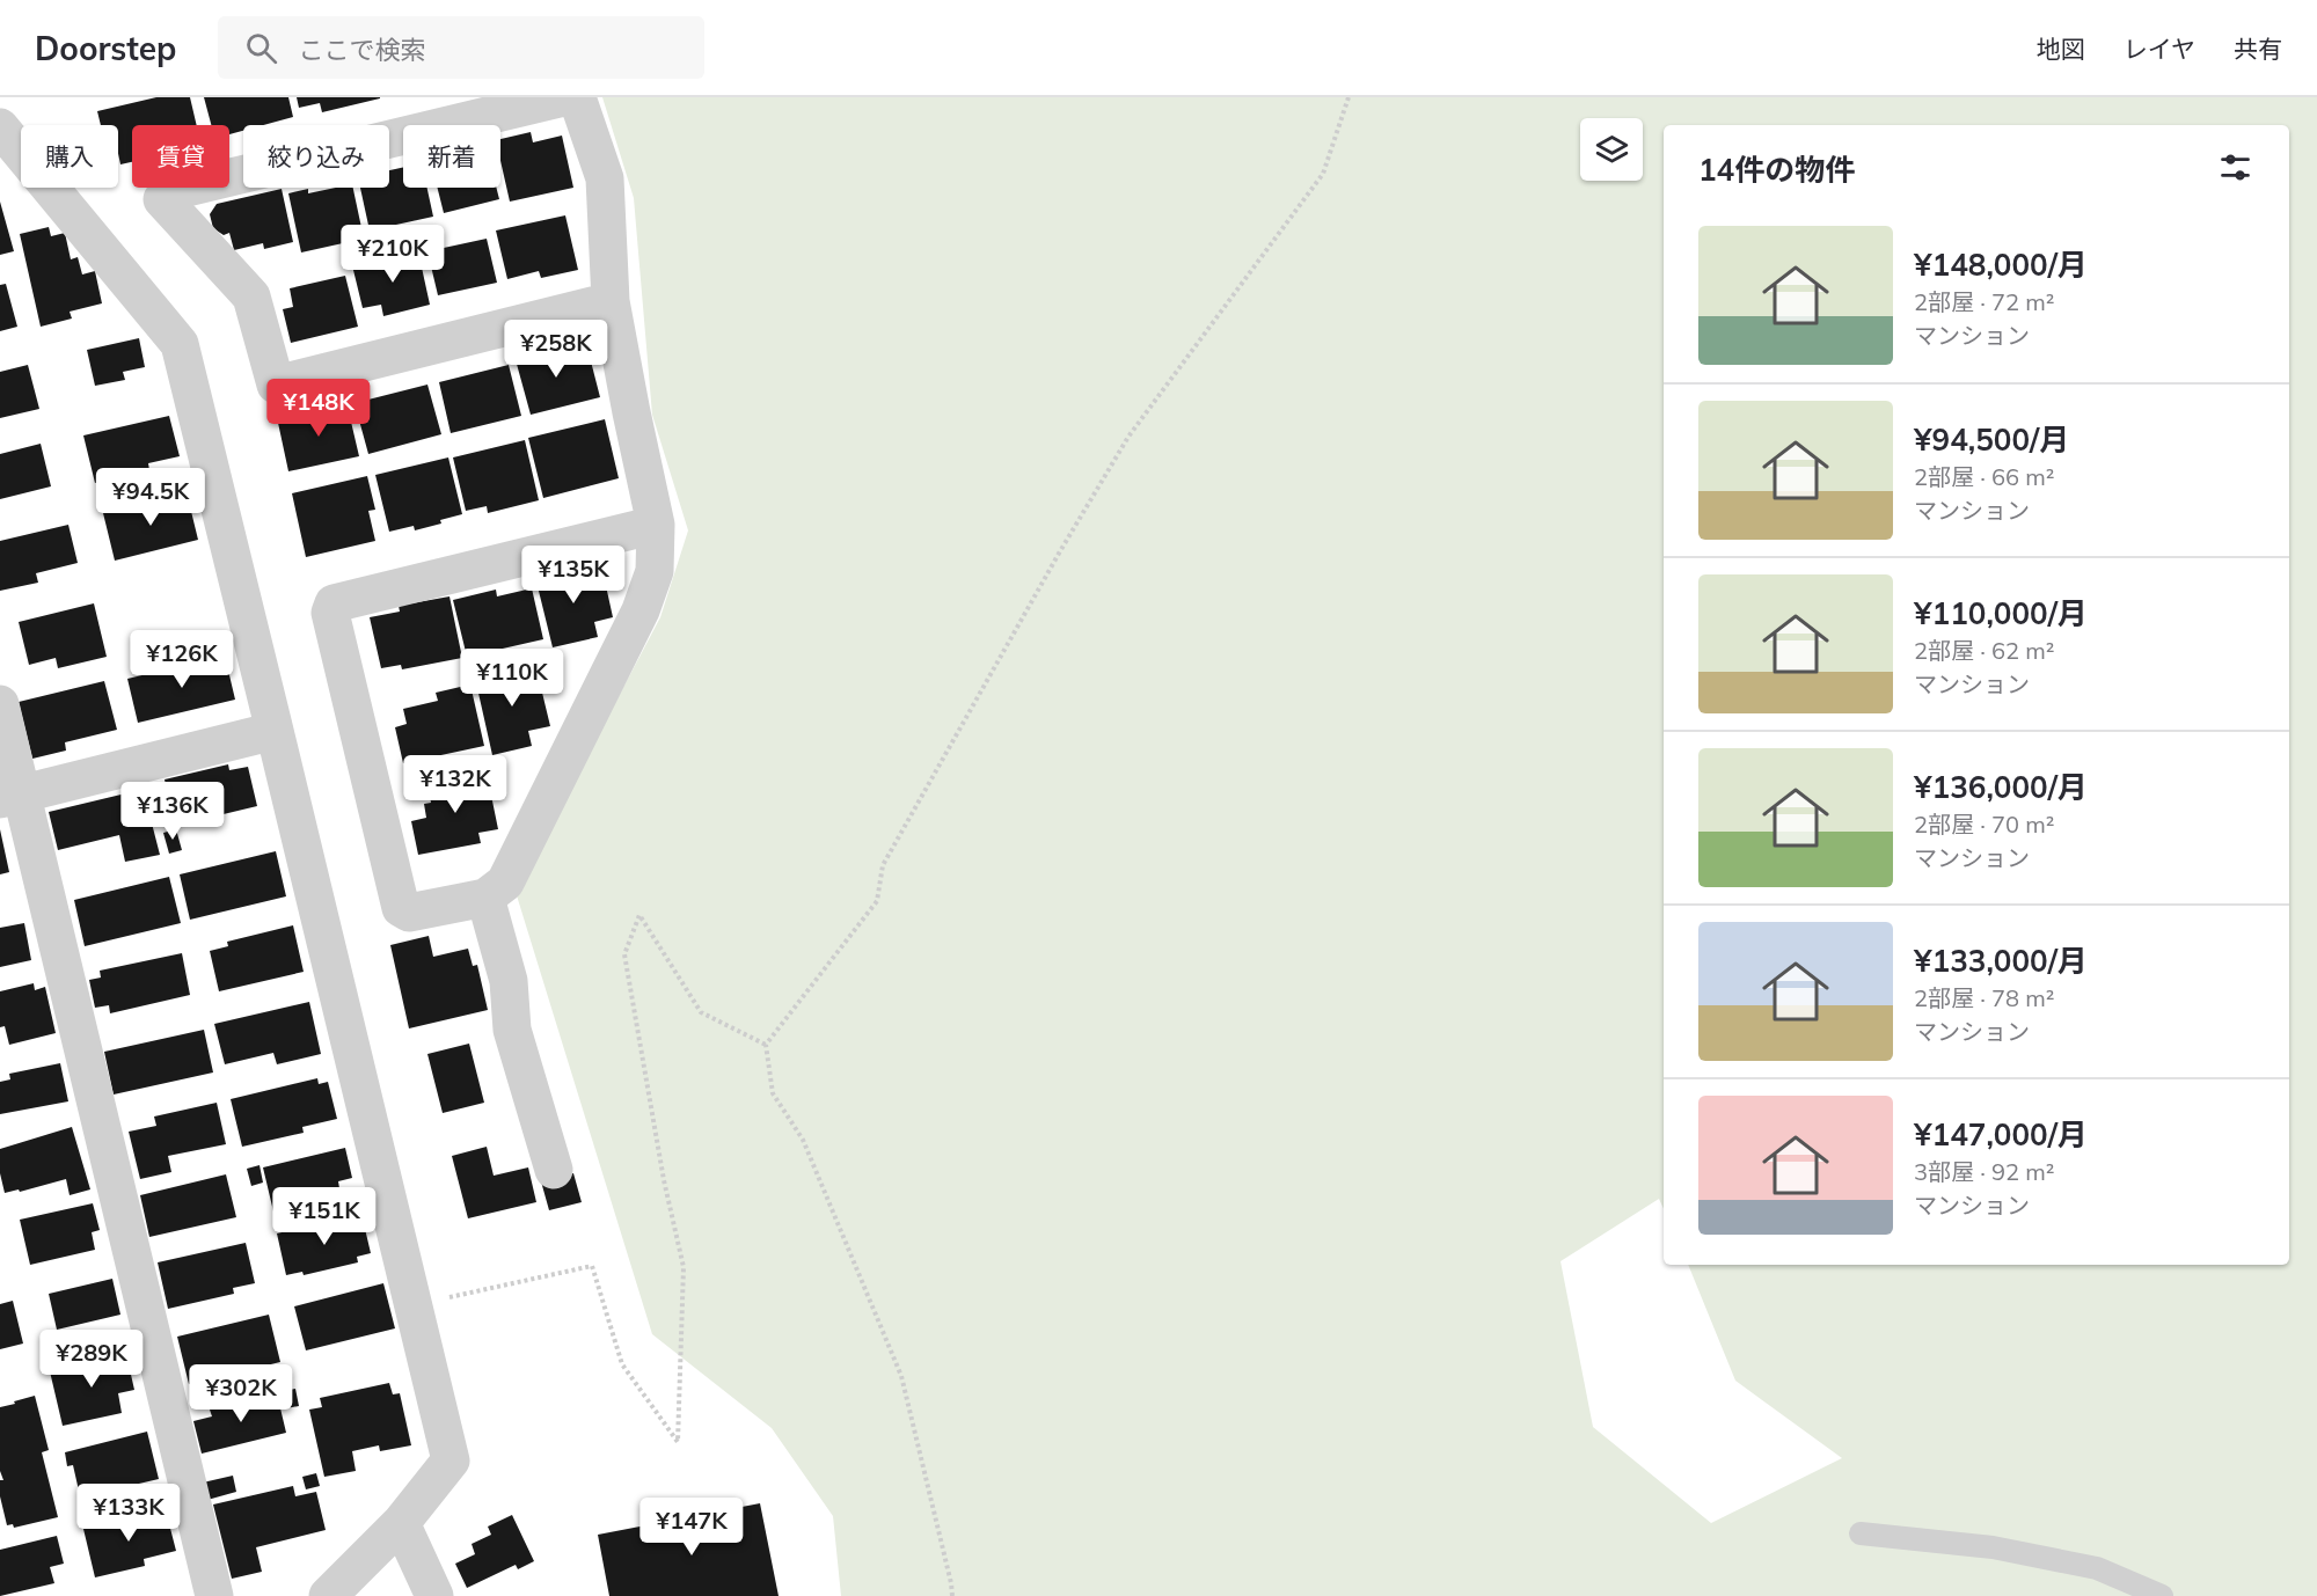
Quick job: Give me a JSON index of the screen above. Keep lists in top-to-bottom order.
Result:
{
  "page": {
    "header": "Doorstep",
    "search": "ここで検索",
    "nav": ["地図", "レイヤ", "共有"],
    "chip": [
      "購入",
      "賃貸",
      "絞り込み",
      "新着"
    ],
    "heading": "14件の物件",
    "list": [
      {
        "name": "¥148,000/月",
        "note": "2部屋 · 72 m² · マンション"
      },
      {
        "name": "¥94,500/月",
        "note": "2部屋 · 66 m² · マンション"
      },
      {
        "name": "¥110,000/月",
        "note": "2部屋 · 62 m² · マンション"
      },
      {
        "name": "¥136,000/月",
        "note": "2部屋 · 70 m² · マンション"
      },
      {
        "name": "¥133,000/月",
        "note": "2部屋 · 78 m² · マンション"
      },
      {
        "name": "¥147,000/月",
        "note": "3部屋 · 92 m² · マンション"
      }
    ],
    "price": [
      "¥210K",
      "¥258K",
      "¥148K",
      "¥94.5K",
      "¥135K",
      "¥126K",
      "¥110K",
      "¥132K",
      "¥136K",
      "¥151K",
      "¥289K",
      "¥302K",
      "¥133K",
      "¥147K"
    ]
  }
}
